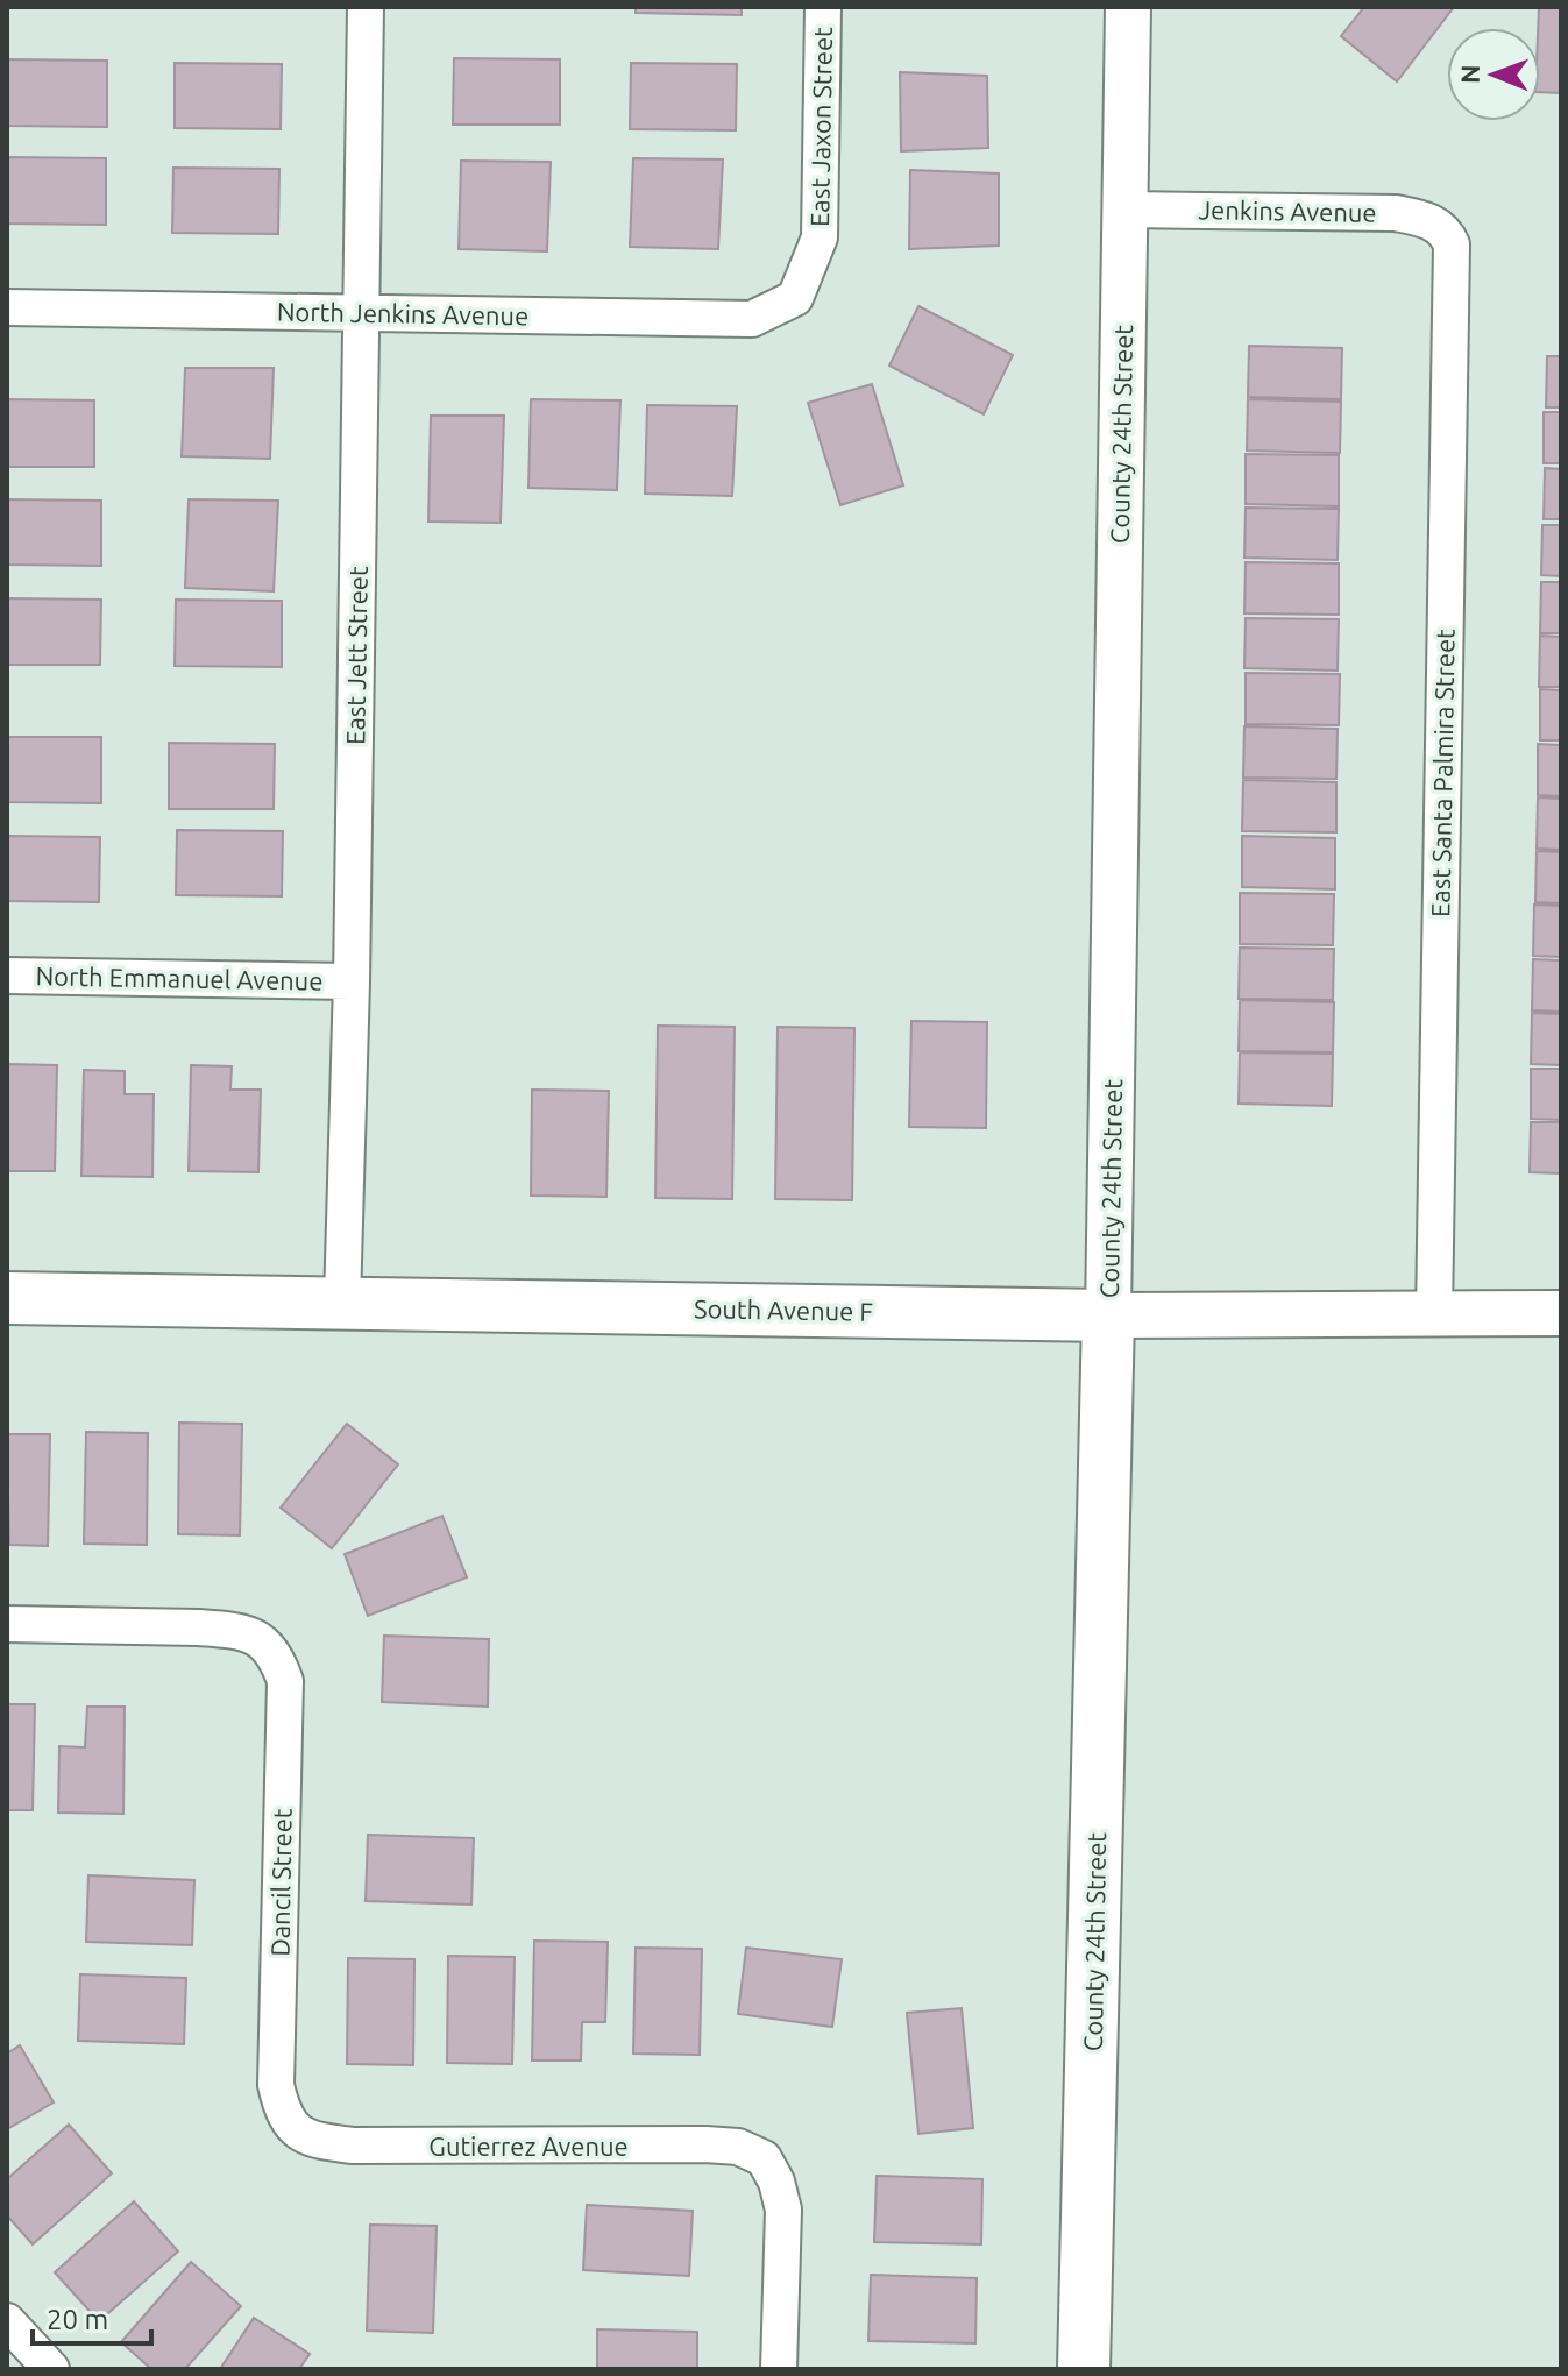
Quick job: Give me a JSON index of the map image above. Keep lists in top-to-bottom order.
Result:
{
  "streets": {
    "main road": ["County 24th Street", "South Avenue F"],
    "street": [
      "East Jaxon Street",
      "Jenkins Avenue",
      "North Jenkins Avenue",
      "East Jett Street",
      "East Santa Palmira Street",
      "North Emmanuel Avenue",
      "Dancil Street",
      "Gutierrez Avenue"
    ]
  },
  "crossings": [
    ["East Jaxon Street", "North Jenkins Avenue"],
    ["Jenkins Avenue", "County 24th Street"],
    ["Jenkins Avenue", "East Santa Palmira Street"],
    ["North Jenkins Avenue", "East Jett Street"],
    ["County 24th Street", "South Avenue F"],
    ["East Jett Street", "North Emmanuel Avenue"],
    ["East Jett Street", "South Avenue F"],
    ["East Santa Palmira Street", "South Avenue F"],
    ["Dancil Street", "Gutierrez Avenue"]
  ],
  "scale_bar": "20 m",
  "north": "left"
}
